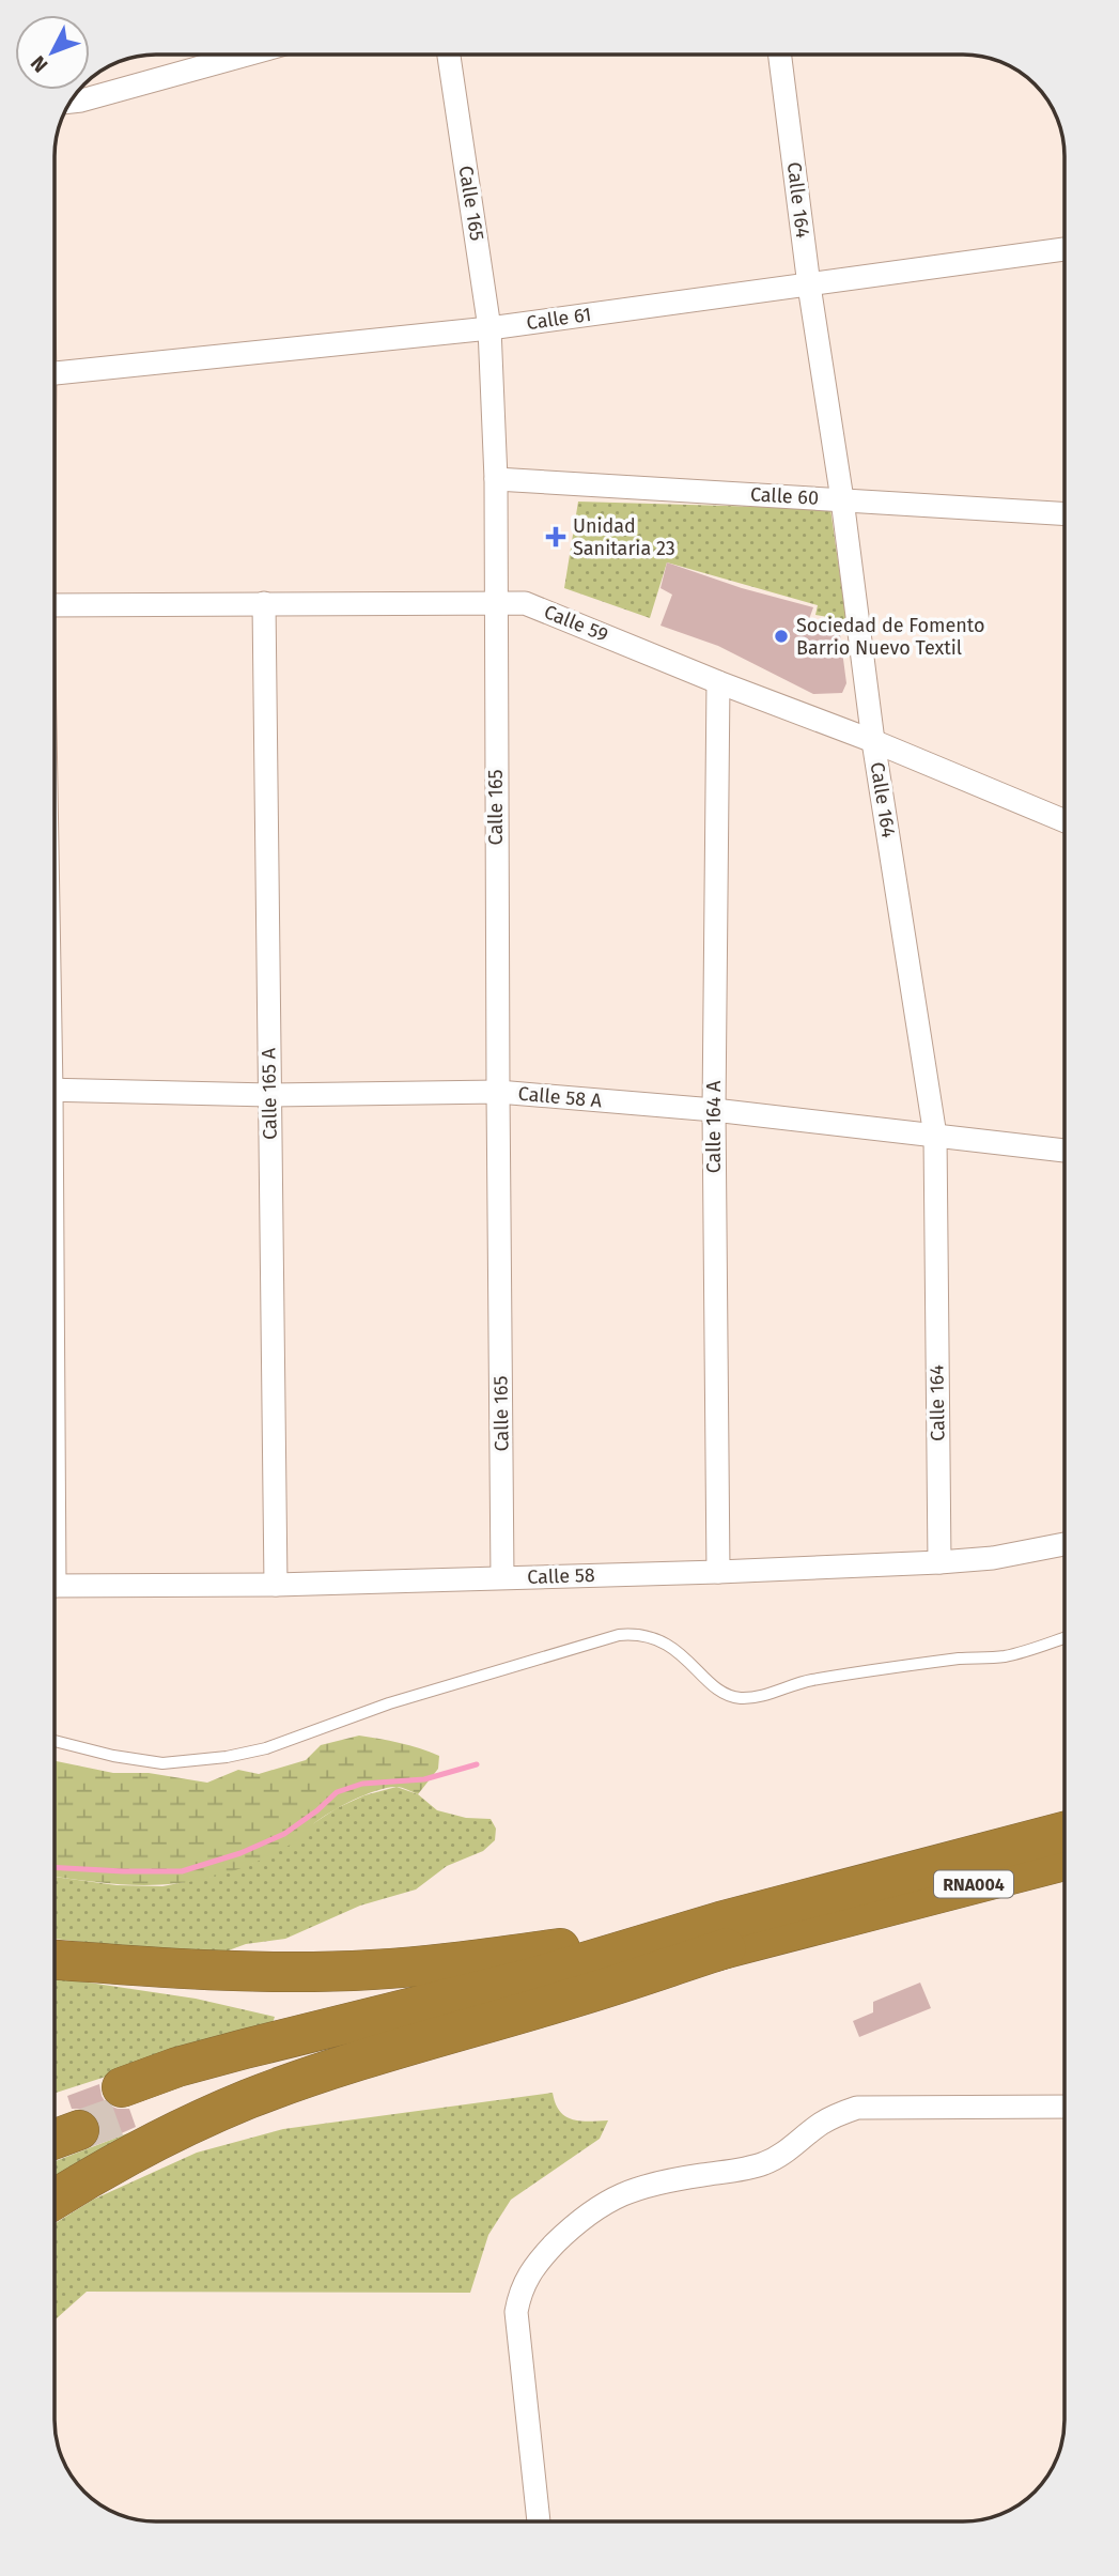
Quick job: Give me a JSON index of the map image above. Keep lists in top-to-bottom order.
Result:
{
  "streets": {
    "highway": ["RNA004"],
    "street": [
      "Calle 164",
      "Calle 165",
      "Calle 61",
      "Calle 60",
      "Calle 59",
      "Calle 165 A",
      "Calle 58 A",
      "Calle 164 A",
      "Calle 58"
    ]
  },
  "crossings": [
    ["Calle 164", "Calle 61"],
    ["Calle 164", "Calle 60"],
    ["Calle 164", "Calle 59"],
    ["Calle 164", "Calle 58 A"],
    ["Calle 164", "Calle 58"],
    ["Calle 165", "Calle 61"],
    ["Calle 165", "Calle 60"],
    ["Calle 165", "Calle 59"],
    ["Calle 165", "Calle 58 A"],
    ["Calle 165", "Calle 58"],
    ["Calle 59", "Calle 165 A"],
    ["Calle 59", "Calle 164 A"],
    ["Calle 165 A", "Calle 58 A"],
    ["Calle 165 A", "Calle 58"],
    ["Calle 58 A", "Calle 164 A"],
    ["Calle 164 A", "Calle 58"]
  ],
  "places": {
    "health": ["Unidad Sanitaria 23"],
    "other": ["Sociedad de Fomento Barrio Nuevo Textil"]
  },
  "north": "bottom left"
}
